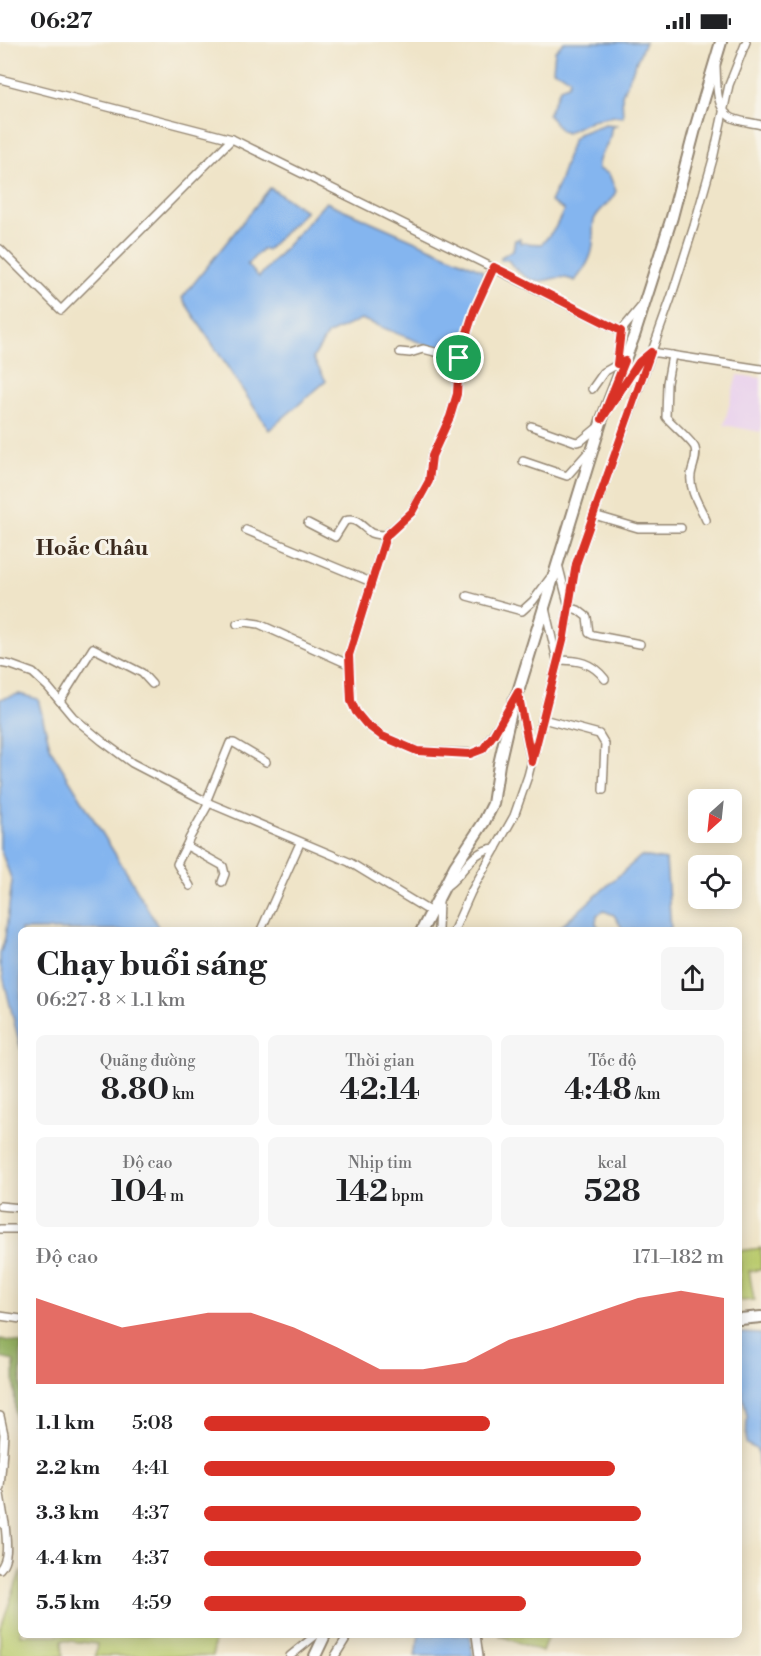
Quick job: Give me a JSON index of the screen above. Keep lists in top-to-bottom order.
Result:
{
  "districts": ["Hoắc Châu"],
  "north": "bottom left",
  "page": {
    "status": "06:27",
    "heading": ["Chạy buổi sáng", "06:27 · 8 × 1.1 km"],
    "stats": [
      ["Quãng đường", "8.80 km"],
      ["Thời gian", "42:14"],
      ["Tốc độ", "4:48 /km"],
      ["Độ cao", "104 m"],
      ["Nhịp tim", "142 bpm"],
      ["kcal", "528"]
    ],
    "chart": ["Độ cao", "171–182 m"],
    "list": [
      {
        "name": "1.1 km",
        "note": "5:08"
      },
      {
        "name": "2.2 km",
        "note": "4:41"
      },
      {
        "name": "3.3 km",
        "note": "4:37"
      },
      {
        "name": "4.4 km",
        "note": "4:37"
      },
      {
        "name": "5.5 km",
        "note": "4:59"
      }
    ]
  }
}
